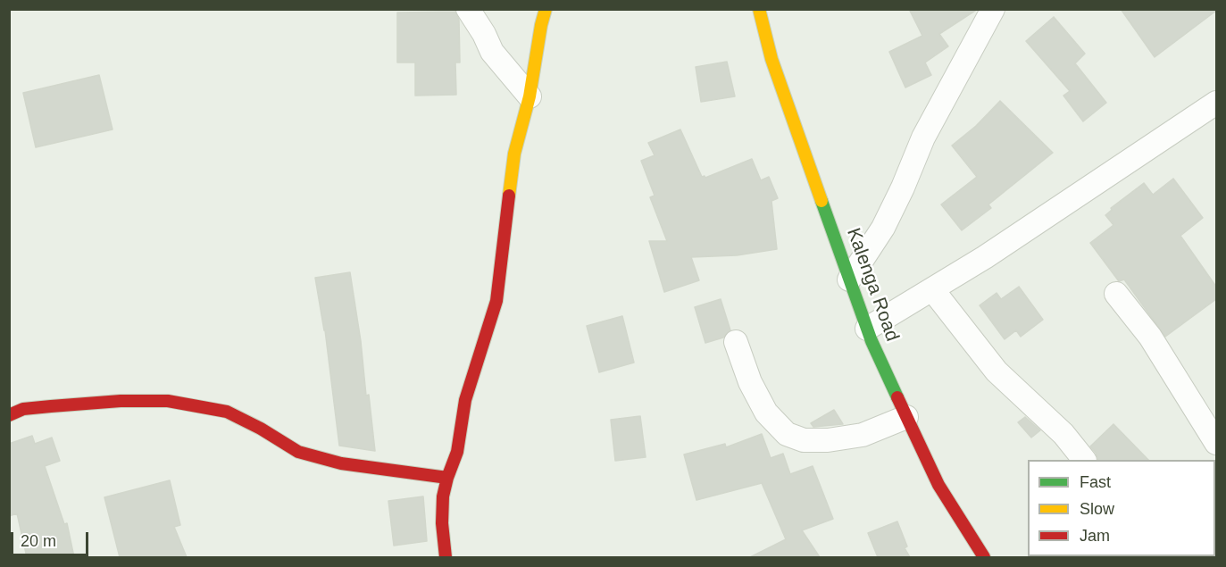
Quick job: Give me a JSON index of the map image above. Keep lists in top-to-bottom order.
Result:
{
  "streets": {
    "street": ["Kalenga Road"]
  },
  "legend": ["Fast", "Slow", "Jam"],
  "scale_bar": "20 m"
}
